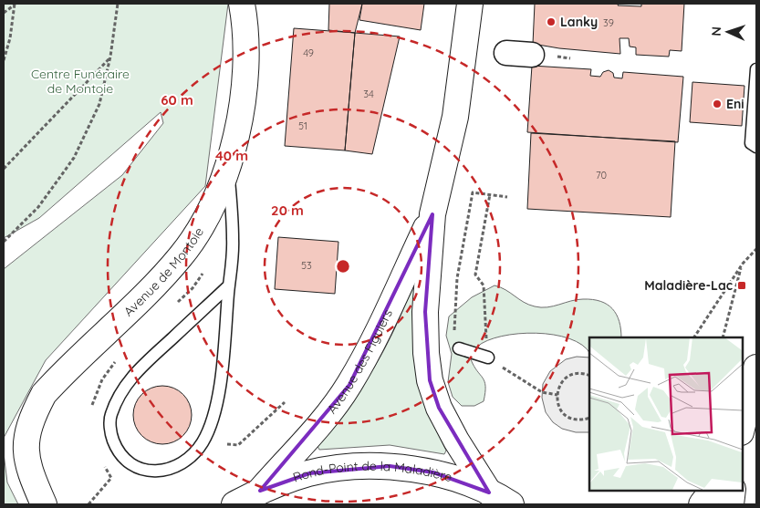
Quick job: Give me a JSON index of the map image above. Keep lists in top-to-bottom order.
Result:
{
  "streets": {
    "street": ["Avenue de Montoie", "Avenue des Figuiers", "Rond-Point de la Maladière"]
  },
  "crossings": [
    ["Avenue des Figuiers", "Rond-Point de la Maladière"]
  ],
  "parks": ["Centre Funéraire de Montoie"],
  "places": {
    "other": ["Lanky", "Eni"],
    "transit": ["Maladière-Lac"]
  },
  "house_numbers": [
    "39",
    "49",
    "34",
    "51",
    "70",
    "53"
  ],
  "north": "left",
  "rings": ["60 m", "40 m", "20 m"]
}
